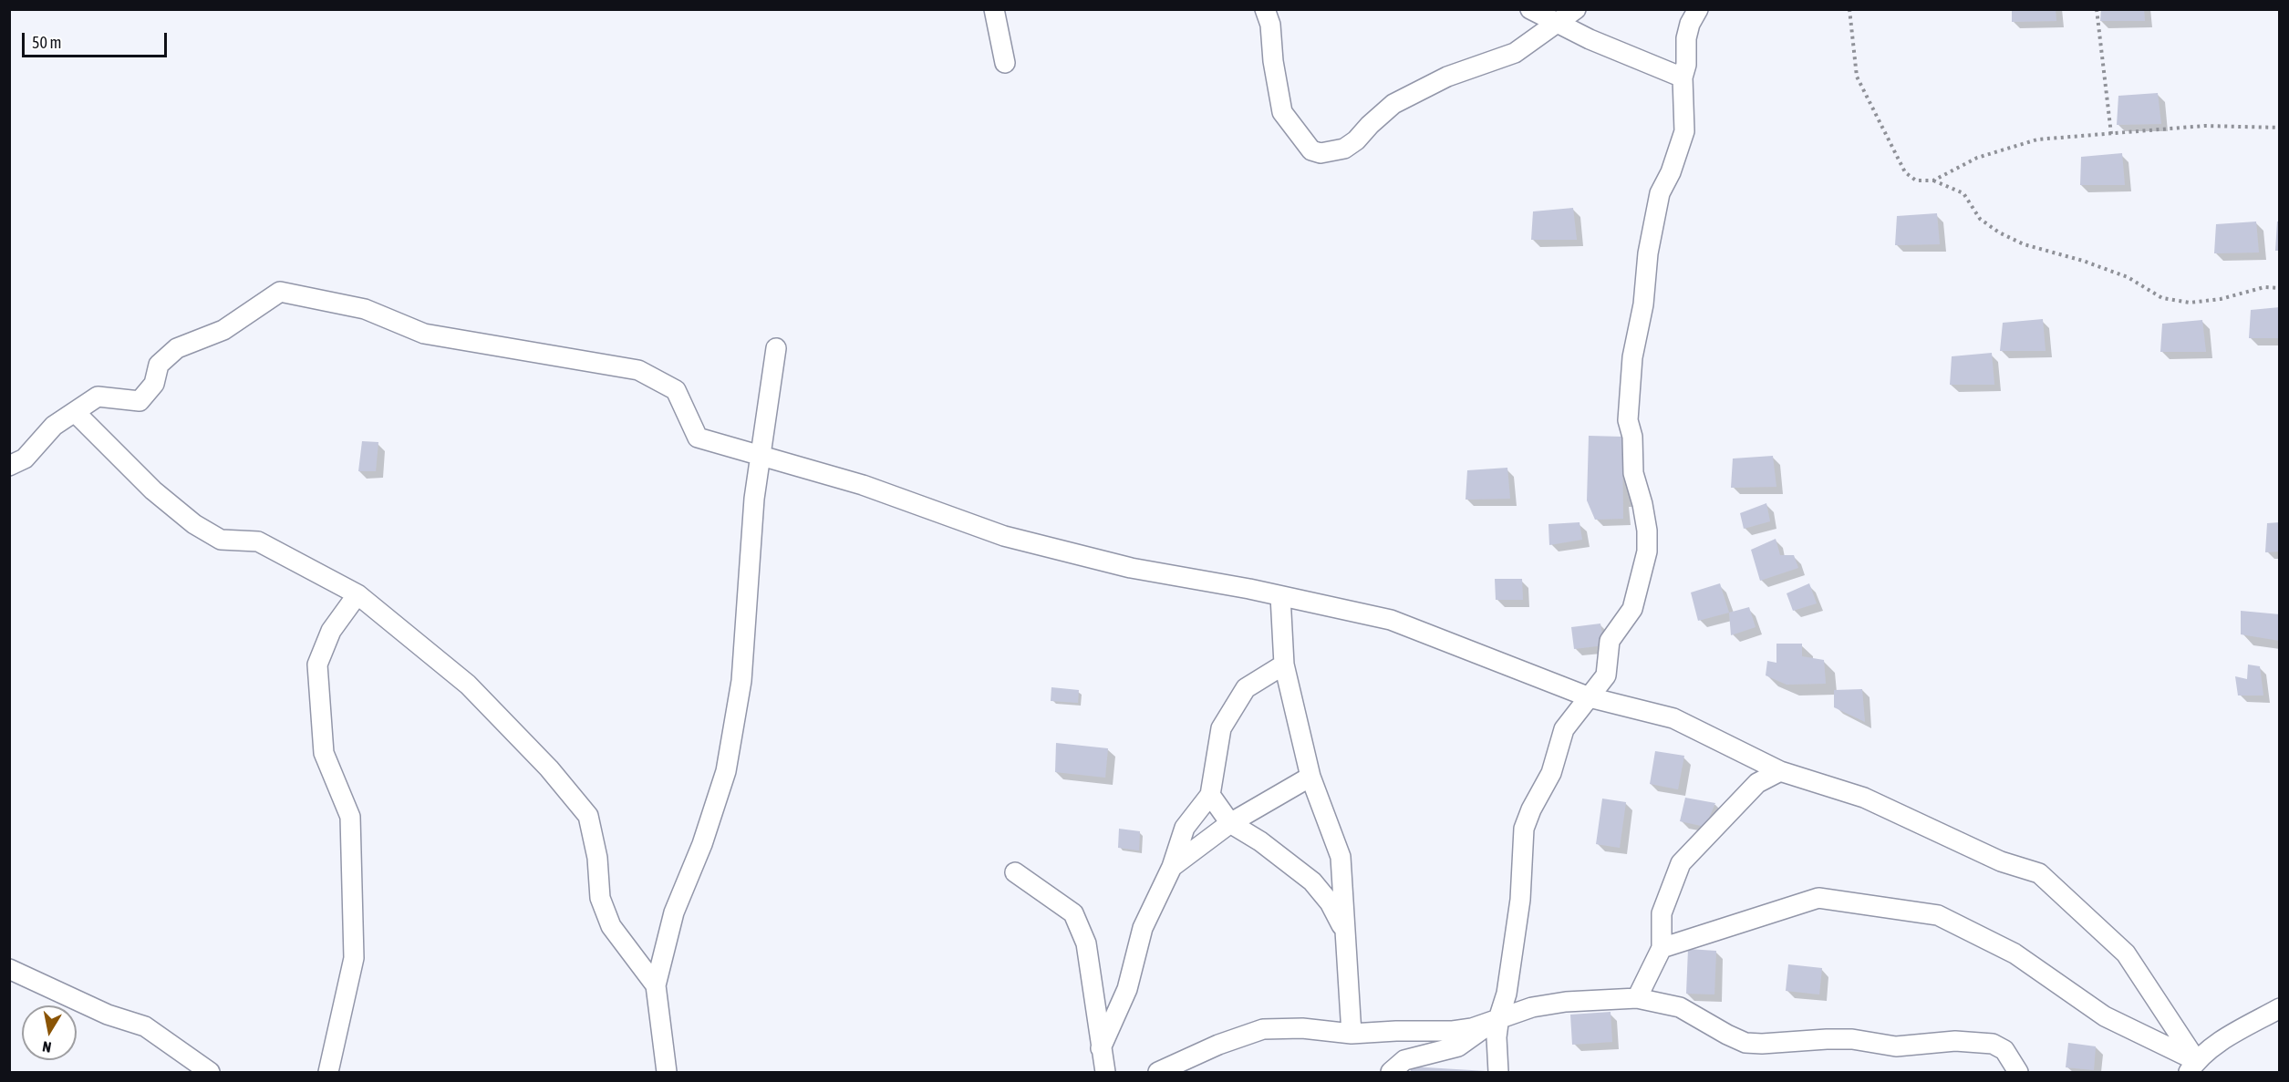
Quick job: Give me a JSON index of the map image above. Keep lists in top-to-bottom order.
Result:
{
  "scale_bar": "50 m",
  "north": "bottom"
}
